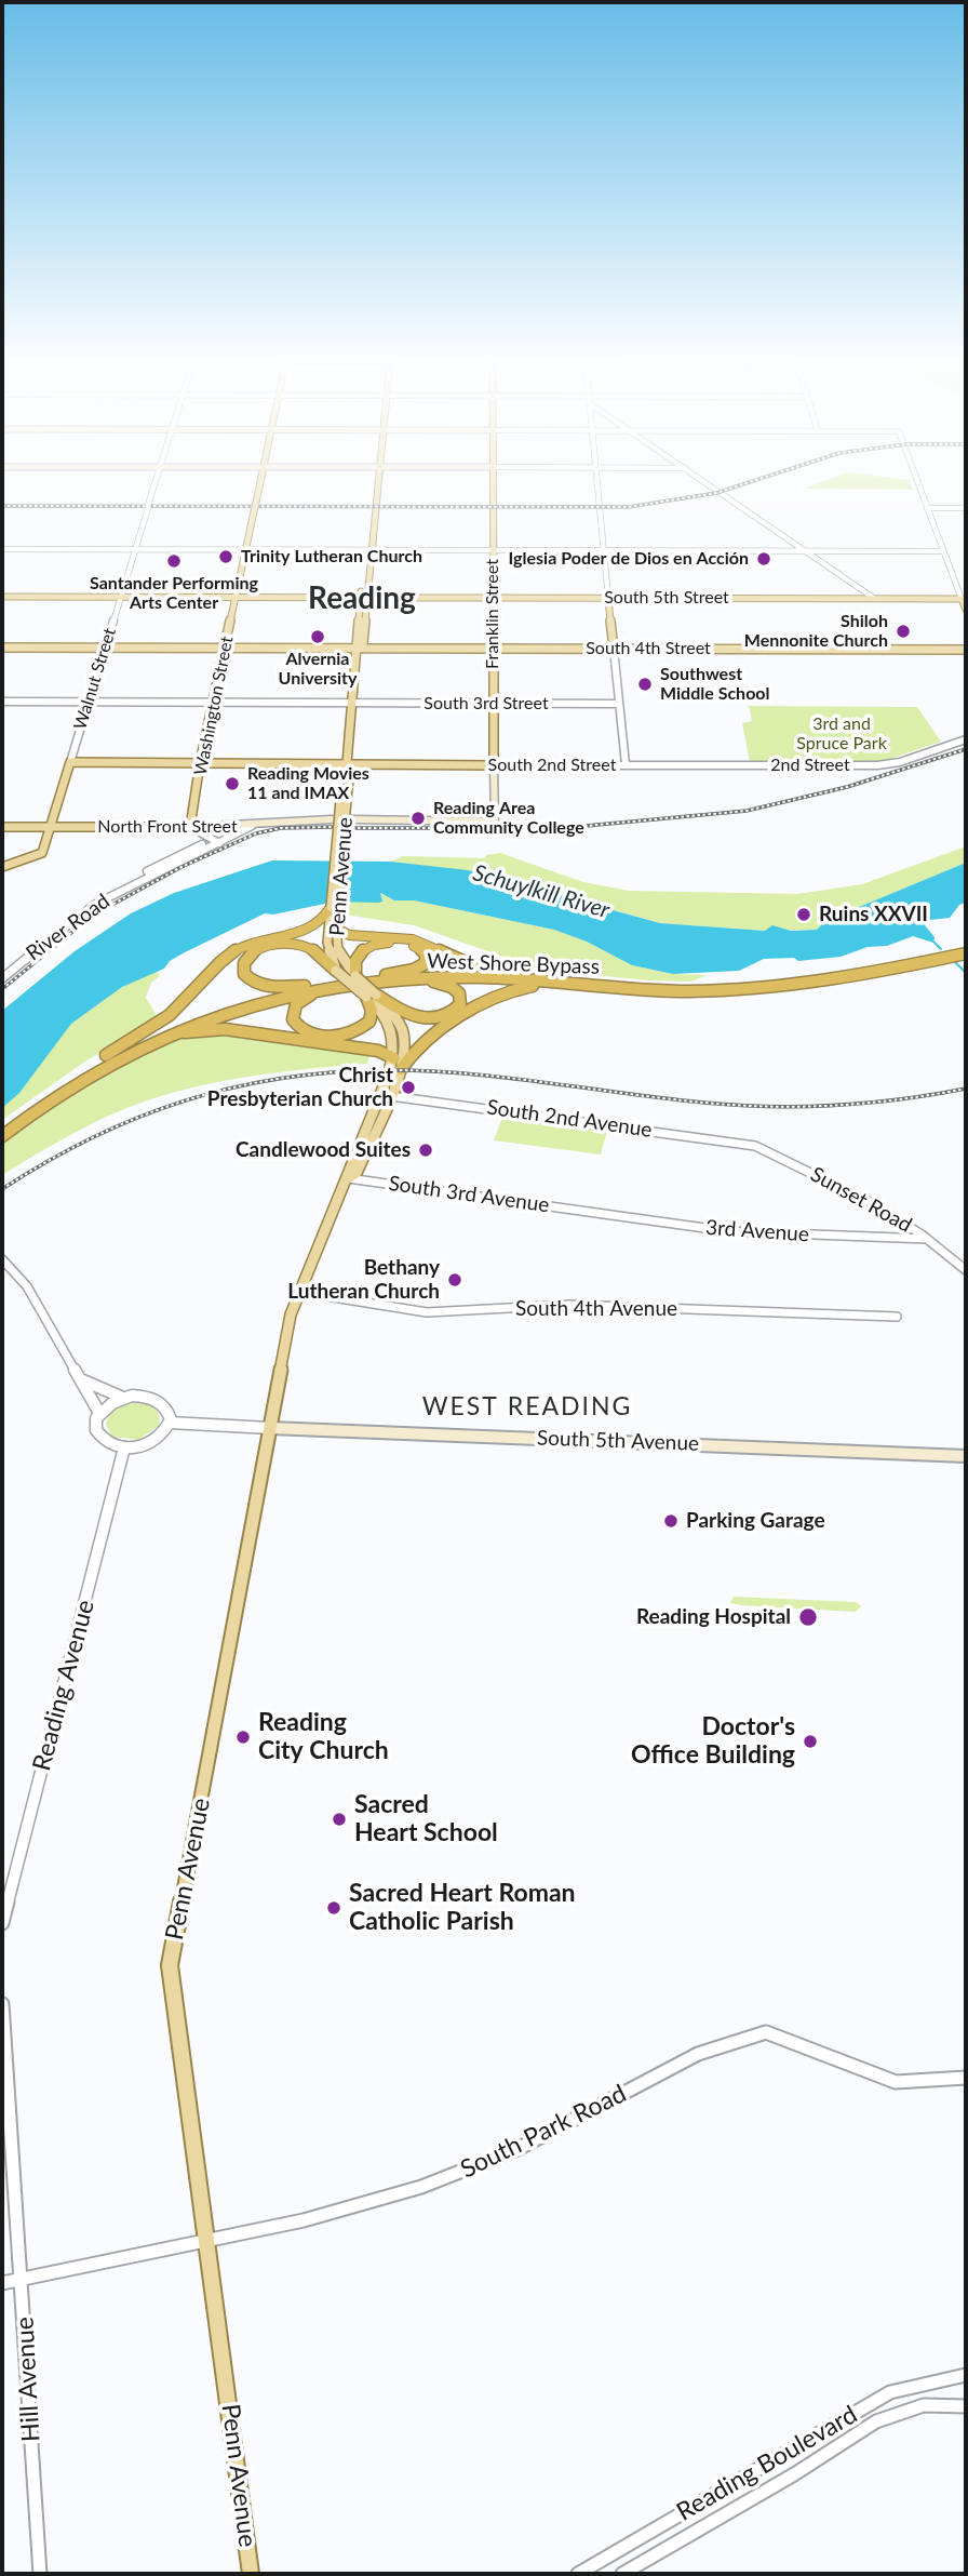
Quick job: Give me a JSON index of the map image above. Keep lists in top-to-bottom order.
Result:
{
  "streets": {
    "highway": ["West Shore Bypass"],
    "main road": [
      "South 5th Street",
      "Franklin Street",
      "South 4th Street",
      "Walnut Street",
      "Washington Street",
      "South 2nd Street",
      "North Front Street",
      "Penn Avenue",
      "South 5th Avenue"
    ],
    "street": [
      "South 3rd Street",
      "2nd Street",
      "River Road",
      "South 2nd Avenue",
      "South 3rd Avenue",
      "Sunset Road",
      "3rd Avenue",
      "South 4th Avenue",
      "Reading Avenue",
      "South Park Road",
      "Hill Avenue",
      "Reading Boulevard"
    ]
  },
  "crossings": [
    ["South 5th Street", "Franklin Street"],
    ["South 5th Street", "Walnut Street"],
    ["South 5th Street", "Washington Street"],
    ["Franklin Street", "South 4th Street"],
    ["Franklin Street", "South 3rd Street"],
    ["Franklin Street", "South 2nd Street"],
    ["South 4th Street", "Walnut Street"],
    ["South 4th Street", "Washington Street"],
    ["Walnut Street", "South 3rd Street"],
    ["Walnut Street", "South 2nd Street"],
    ["Walnut Street", "North Front Street"],
    ["South 3rd Street", "Washington Street"],
    ["Washington Street", "South 2nd Street"],
    ["Washington Street", "North Front Street"],
    ["South 2nd Street", "2nd Street"],
    ["South 2nd Street", "Penn Avenue"],
    ["North Front Street", "River Road"],
    ["Penn Avenue", "South 2nd Avenue"],
    ["Penn Avenue", "South 3rd Avenue"],
    ["Penn Avenue", "South 4th Avenue"],
    ["Penn Avenue", "South 5th Avenue"],
    ["Penn Avenue", "South Park Road"],
    ["South 2nd Avenue", "Sunset Road"],
    ["South 3rd Avenue", "3rd Avenue"],
    ["Sunset Road", "3rd Avenue"],
    ["South Park Road", "Hill Avenue"]
  ],
  "districts": ["Reading", "WEST READING"],
  "water": ["Schuylkill River"],
  "parks": ["3rd and Spruce Park"],
  "places": [
    "Trinity Lutheran Church",
    "Iglesia Poder de Dios en Acción",
    "Santander Performing Arts Center",
    "Shiloh Mennonite Church",
    "Alvernia University",
    "Southwest Middle School",
    "Reading Movies 11 and IMAX",
    "Reading Area Community College",
    "Ruins XXVII",
    "Christ Presbyterian Church",
    "Candlewood Suites",
    "Bethany Lutheran Church",
    "Parking Garage",
    "Reading Hospital",
    "Reading City Church",
    "Doctor's Office Building",
    "Sacred Heart School",
    "Sacred Heart Roman Catholic Parish"
  ]
}
